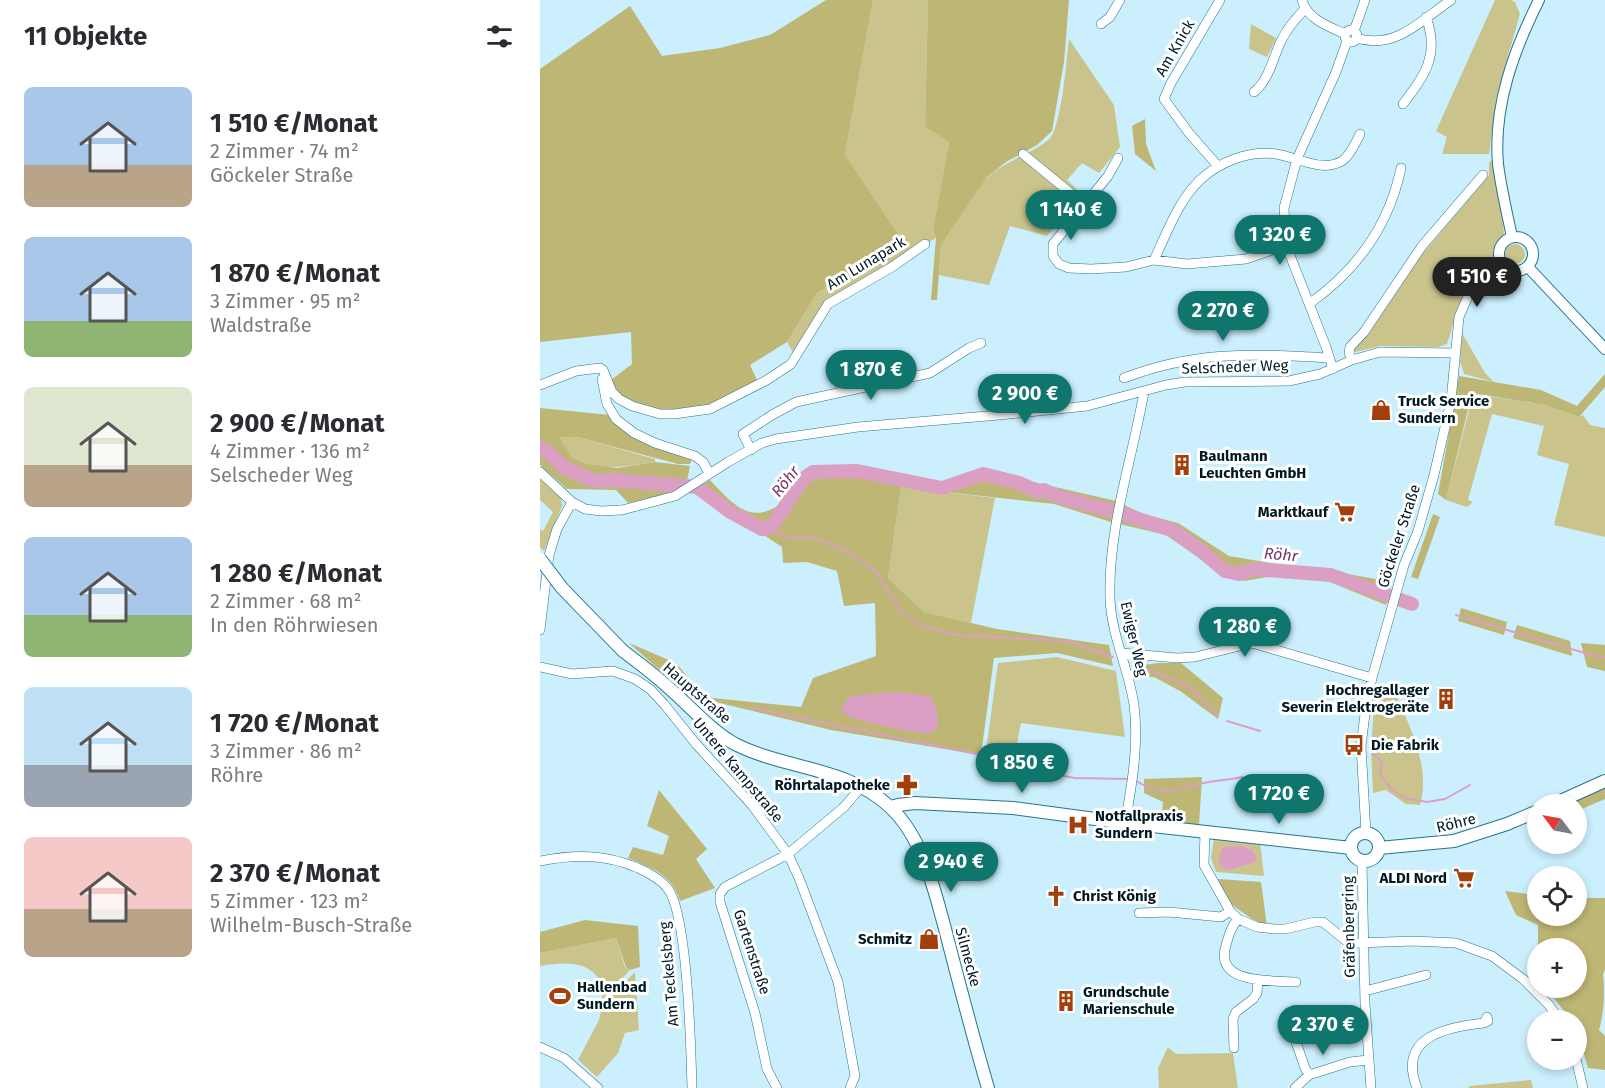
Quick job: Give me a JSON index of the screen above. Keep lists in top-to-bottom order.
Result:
{
  "streets": {
    "main road": ["Hauptstraße", "Röhre", "Silmecke"],
    "street": [
      "Am Knick",
      "Am Lunapark",
      "Selscheder Weg",
      "Göckeler Straße",
      "Ewiger Weg",
      "Untere Kampstraße",
      "Gräfenbergring",
      "Gartenstraße",
      "Am Teckelsberg"
    ]
  },
  "crossings": [
    ["Selscheder Weg", "Göckeler Straße"],
    ["Selscheder Weg", "Ewiger Weg"],
    ["Göckeler Straße", "Röhre"],
    ["Göckeler Straße", "Gräfenbergring"],
    ["Hauptstraße", "Gartenstraße"],
    ["Hauptstraße", "Silmecke"],
    ["Untere Kampstraße", "Gartenstraße"],
    ["Röhre", "Gräfenbergring"]
  ],
  "water": ["Röhr"],
  "places": {
    "shop": ["Truck Service Sundern", "Schmitz"],
    "building": ["Baulmann Leuchten GmbH", "Hochregallager Severin Elektrogeräte", "Grundschule Marienschule"],
    "supermarket": ["Marktkauf", "ALDI Nord"],
    "bus stop": ["Die Fabrik"],
    "pharmacy": ["Röhrtalapotheke"],
    "hospital": ["Notfallpraxis Sundern"],
    "church": ["Christ König"],
    "sports": ["Hallenbad Sundern"]
  },
  "north": "top left",
  "page": {
    "heading": "11 Objekte",
    "list": [
      {
        "name": "1 510 €/Monat",
        "note": "2 Zimmer · 74 m² · Göckeler Straße"
      },
      {
        "name": "1 870 €/Monat",
        "note": "3 Zimmer · 95 m² · Waldstraße"
      },
      {
        "name": "2 900 €/Monat",
        "note": "4 Zimmer · 136 m² · Selscheder Weg"
      },
      {
        "name": "1 280 €/Monat",
        "note": "2 Zimmer · 68 m² · In den Röhrwiesen"
      },
      {
        "name": "1 720 €/Monat",
        "note": "3 Zimmer · 86 m² · Röhre"
      },
      {
        "name": "2 370 €/Monat",
        "note": "5 Zimmer · 123 m² · Wilhelm-Busch-Straße"
      }
    ],
    "price": [
      "1 140 €",
      "1 320 €",
      "1 510 €",
      "2 270 €",
      "1 870 €",
      "2 900 €",
      "1 280 €",
      "1 850 €",
      "1 720 €",
      "2 940 €",
      "2 370 €"
    ],
    "map_buttons": ["+", "−"]
  }
}
